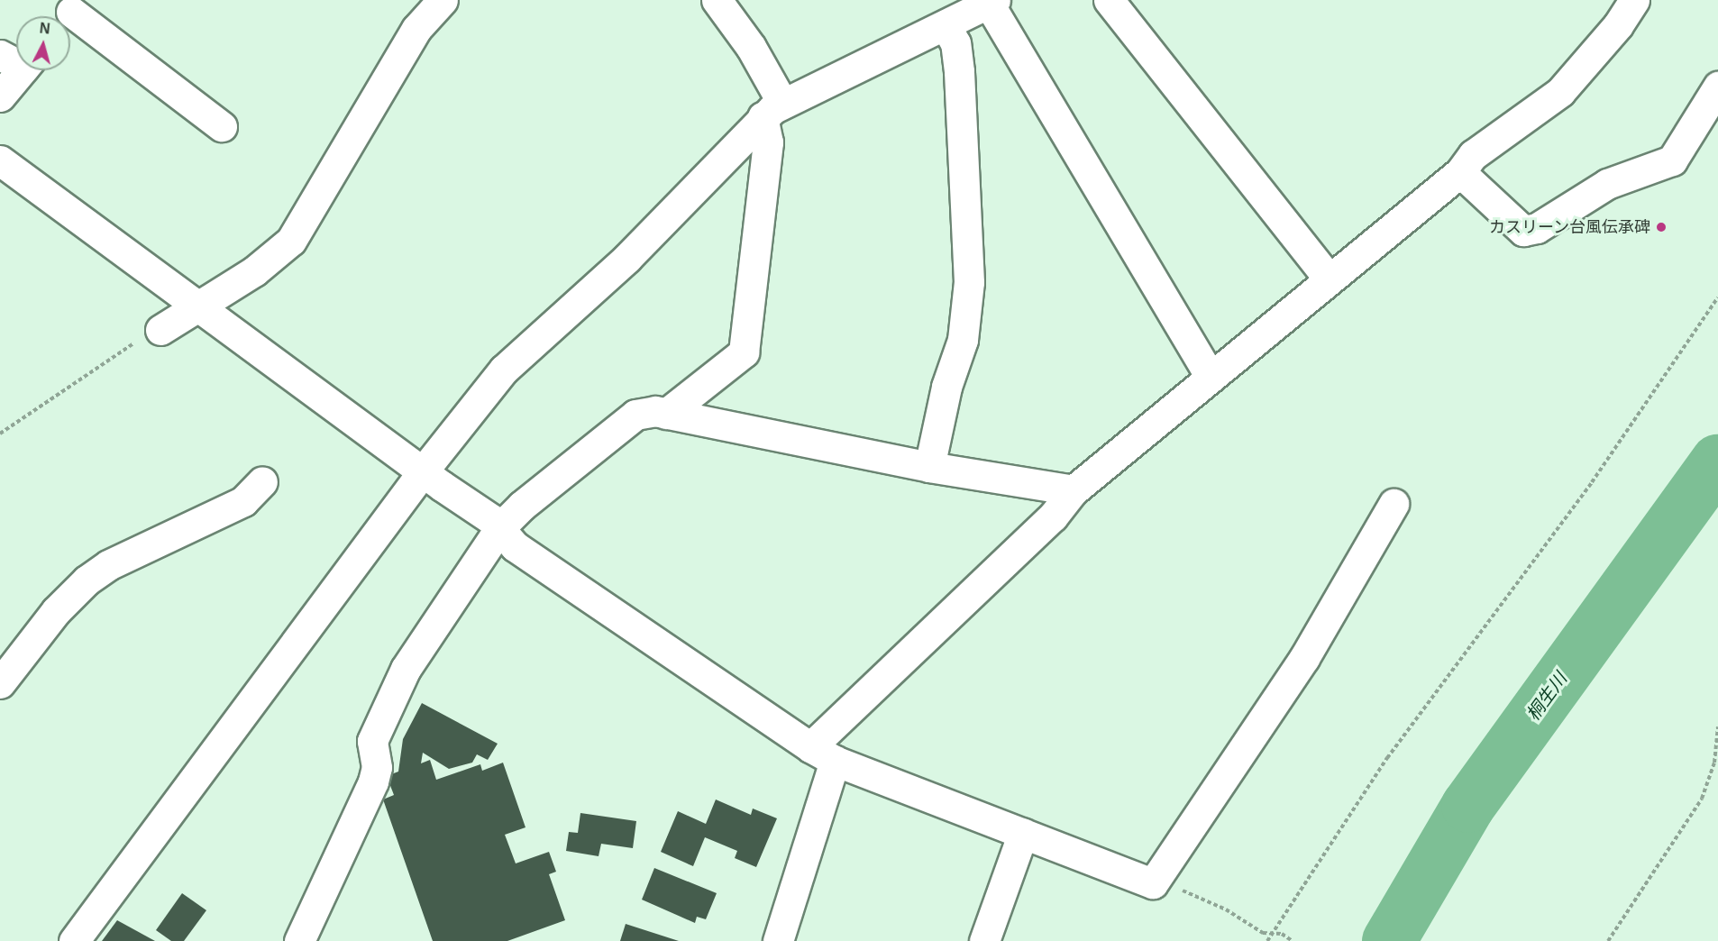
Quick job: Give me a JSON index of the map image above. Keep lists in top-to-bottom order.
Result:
{
  "water": ["桐生川"],
  "places": ["カスリーン台風伝承碑"],
  "north": "top"
}
